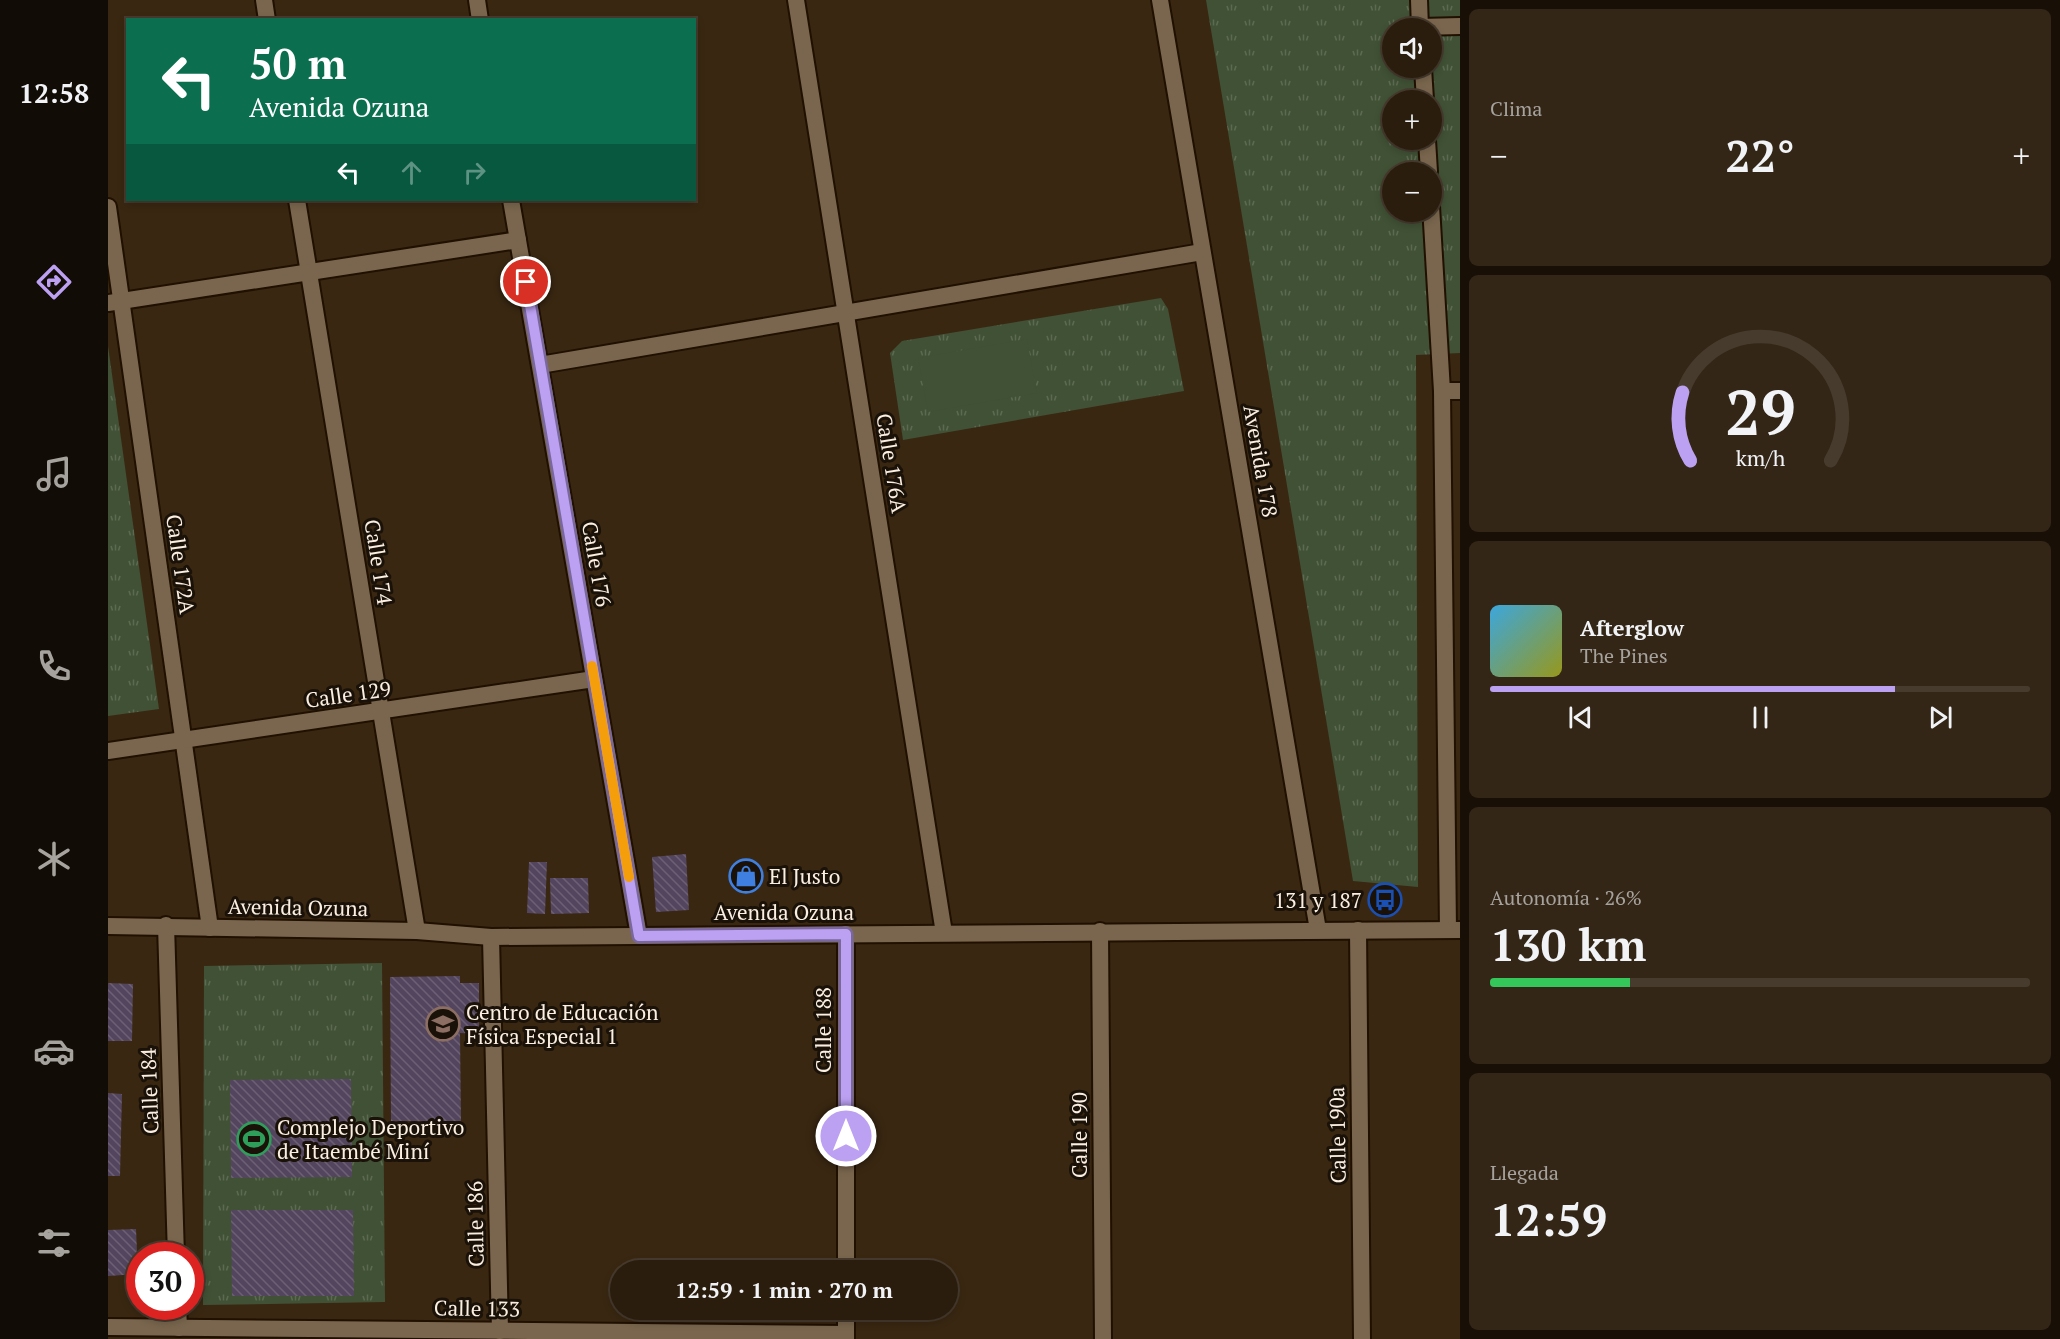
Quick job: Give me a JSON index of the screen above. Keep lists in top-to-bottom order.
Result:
{
  "streets": {
    "street": [
      "Avenida 178",
      "Calle 176A",
      "Calle 174",
      "Calle 172A",
      "Calle 176",
      "Calle 129",
      "Avenida Ozuna",
      "Calle 188",
      "Calle 184",
      "Calle 190",
      "Calle 190a",
      "Calle 186",
      "Calle 133"
    ]
  },
  "crossings": [
    ["Avenida 178", "Avenida Ozuna"],
    ["Calle 176A", "Avenida Ozuna"],
    ["Calle 174", "Calle 129"],
    ["Calle 174", "Avenida Ozuna"],
    ["Calle 172A", "Calle 129"],
    ["Calle 172A", "Avenida Ozuna"],
    ["Calle 176", "Calle 129"],
    ["Calle 176", "Avenida Ozuna"],
    ["Avenida Ozuna", "Calle 188"],
    ["Avenida Ozuna", "Calle 184"],
    ["Avenida Ozuna", "Calle 190"],
    ["Avenida Ozuna", "Calle 190a"],
    ["Avenida Ozuna", "Calle 186"],
    ["Calle 186", "Calle 133"]
  ],
  "places": {
    "shop": ["El Justo"],
    "bus stop": ["131 y 187"],
    "school or university": ["Centro de Educación Física Especial 1"],
    "sports": ["Complejo Deportivo de Itaembé Miní"]
  },
  "page": {
    "tabs": "12:58",
    "tile": [
      "Clima",
      ["Autonomía · 26%", "130 km"],
      ["Llegada", "12:59"]
    ],
    "map_buttons": ["+", "−"],
    "turn": ["50 m", "Avenida Ozuna"],
    "heat": ["−", "22°", "+"],
    "song": ["Afterglow", "The Pines"],
    "limit": "30",
    "trip": "12:59 · 1 min · 270 m",
    "gauge": ["29", "km/h"]
  }
}
